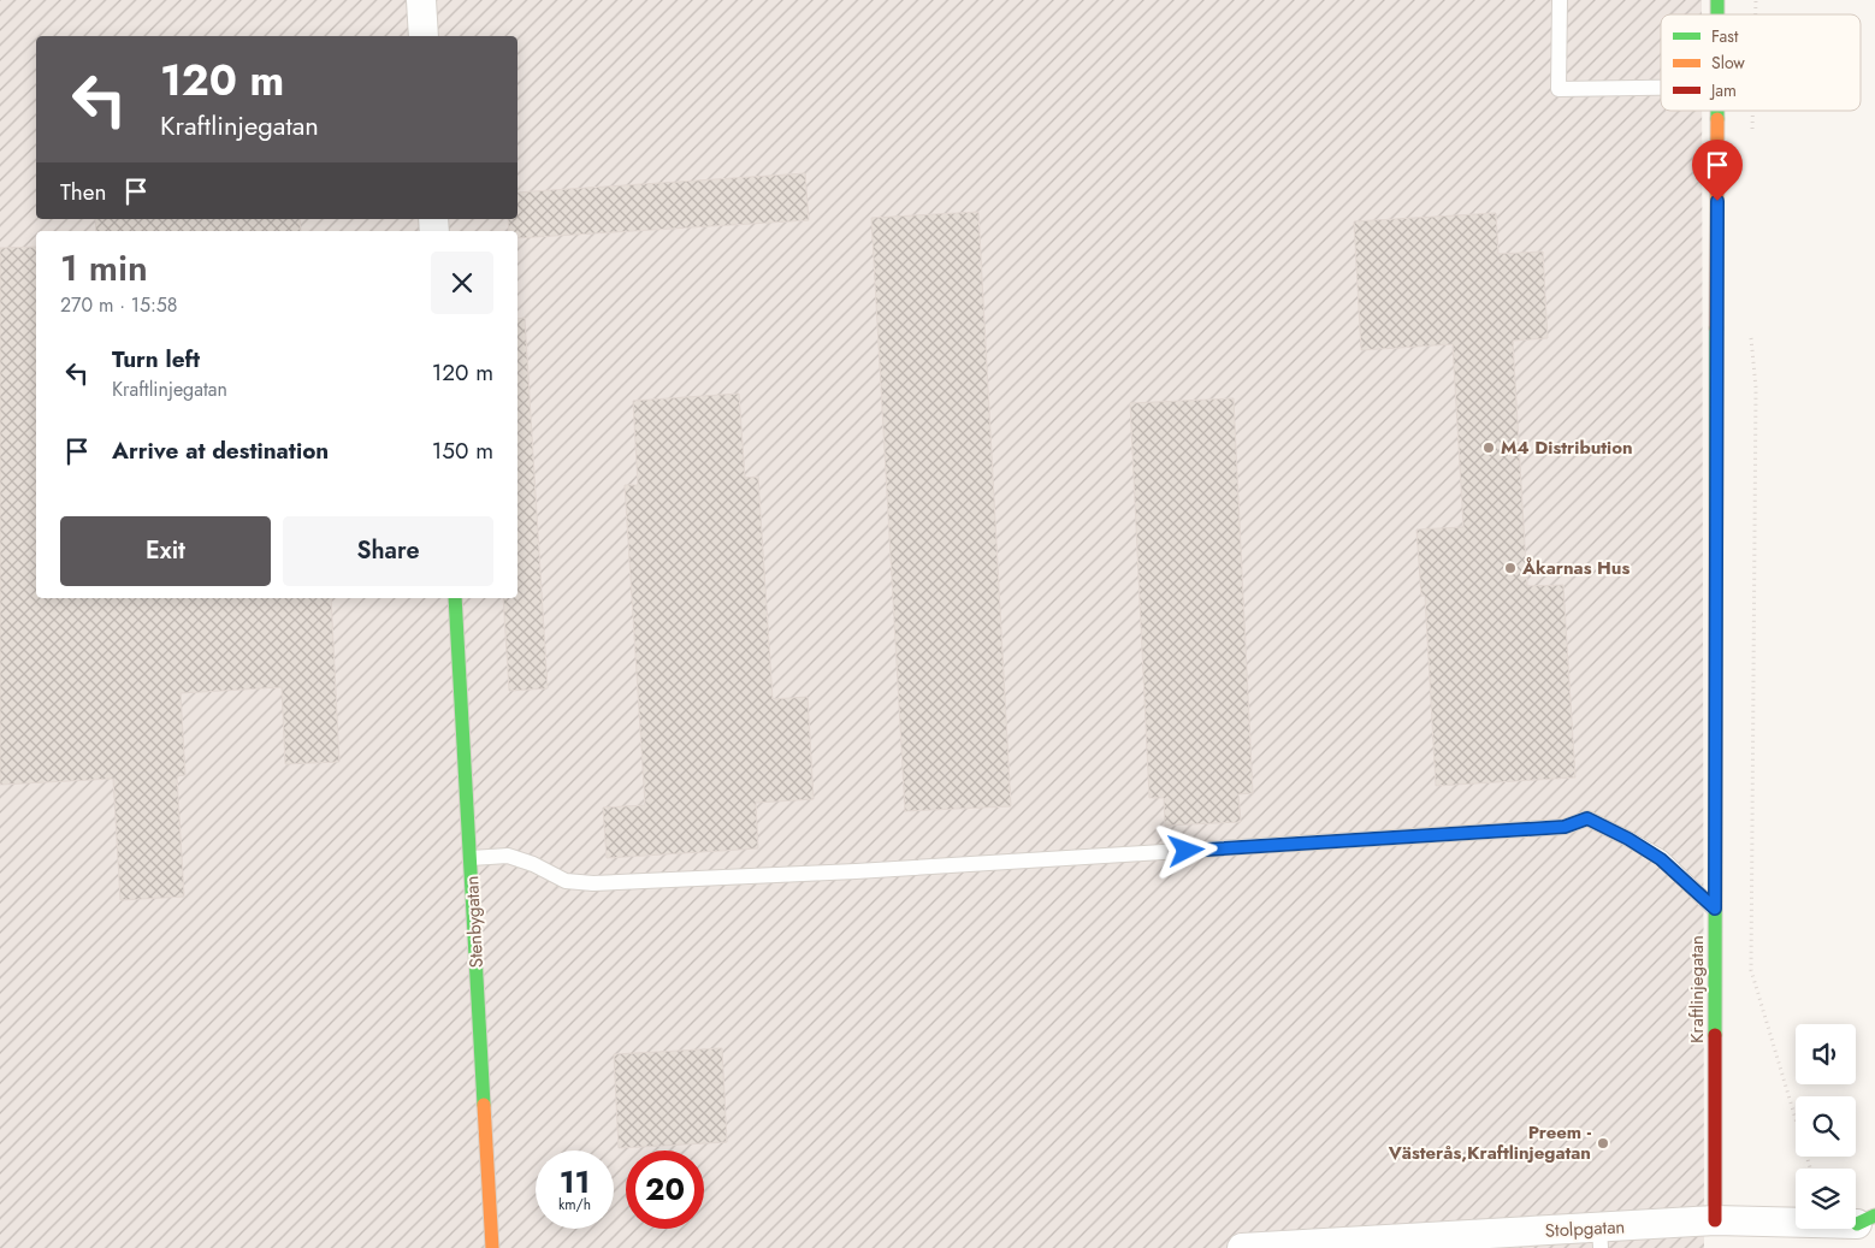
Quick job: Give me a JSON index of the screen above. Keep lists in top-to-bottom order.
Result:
{
  "streets": {
    "street": ["Stenbygatan", "Kraftlinjegatan", "Stolpgatan"]
  },
  "crossings": [
    ["Kraftlinjegatan", "Stolpgatan"]
  ],
  "places": ["M4 Distribution", "Åkarnas Hus", "Preem - Västerås,Kraftlinjegatan"],
  "legend": ["Fast", "Slow", "Jam"],
  "page": {
    "turn": ["120 m", "Kraftlinjegatan"],
    "then": "Then",
    "heading": ["1 min", "270 m · 15:58"],
    "list": [
      {
        "name": "Turn left",
        "note": "Kraftlinjegatan",
        "value": "120 m"
      },
      {
        "name": "Arrive at destination",
        "value": "150 m"
      }
    ],
    "buttons": ["Exit", "Share"],
    "speed": "11 km/h",
    "limit": "20"
  }
}
